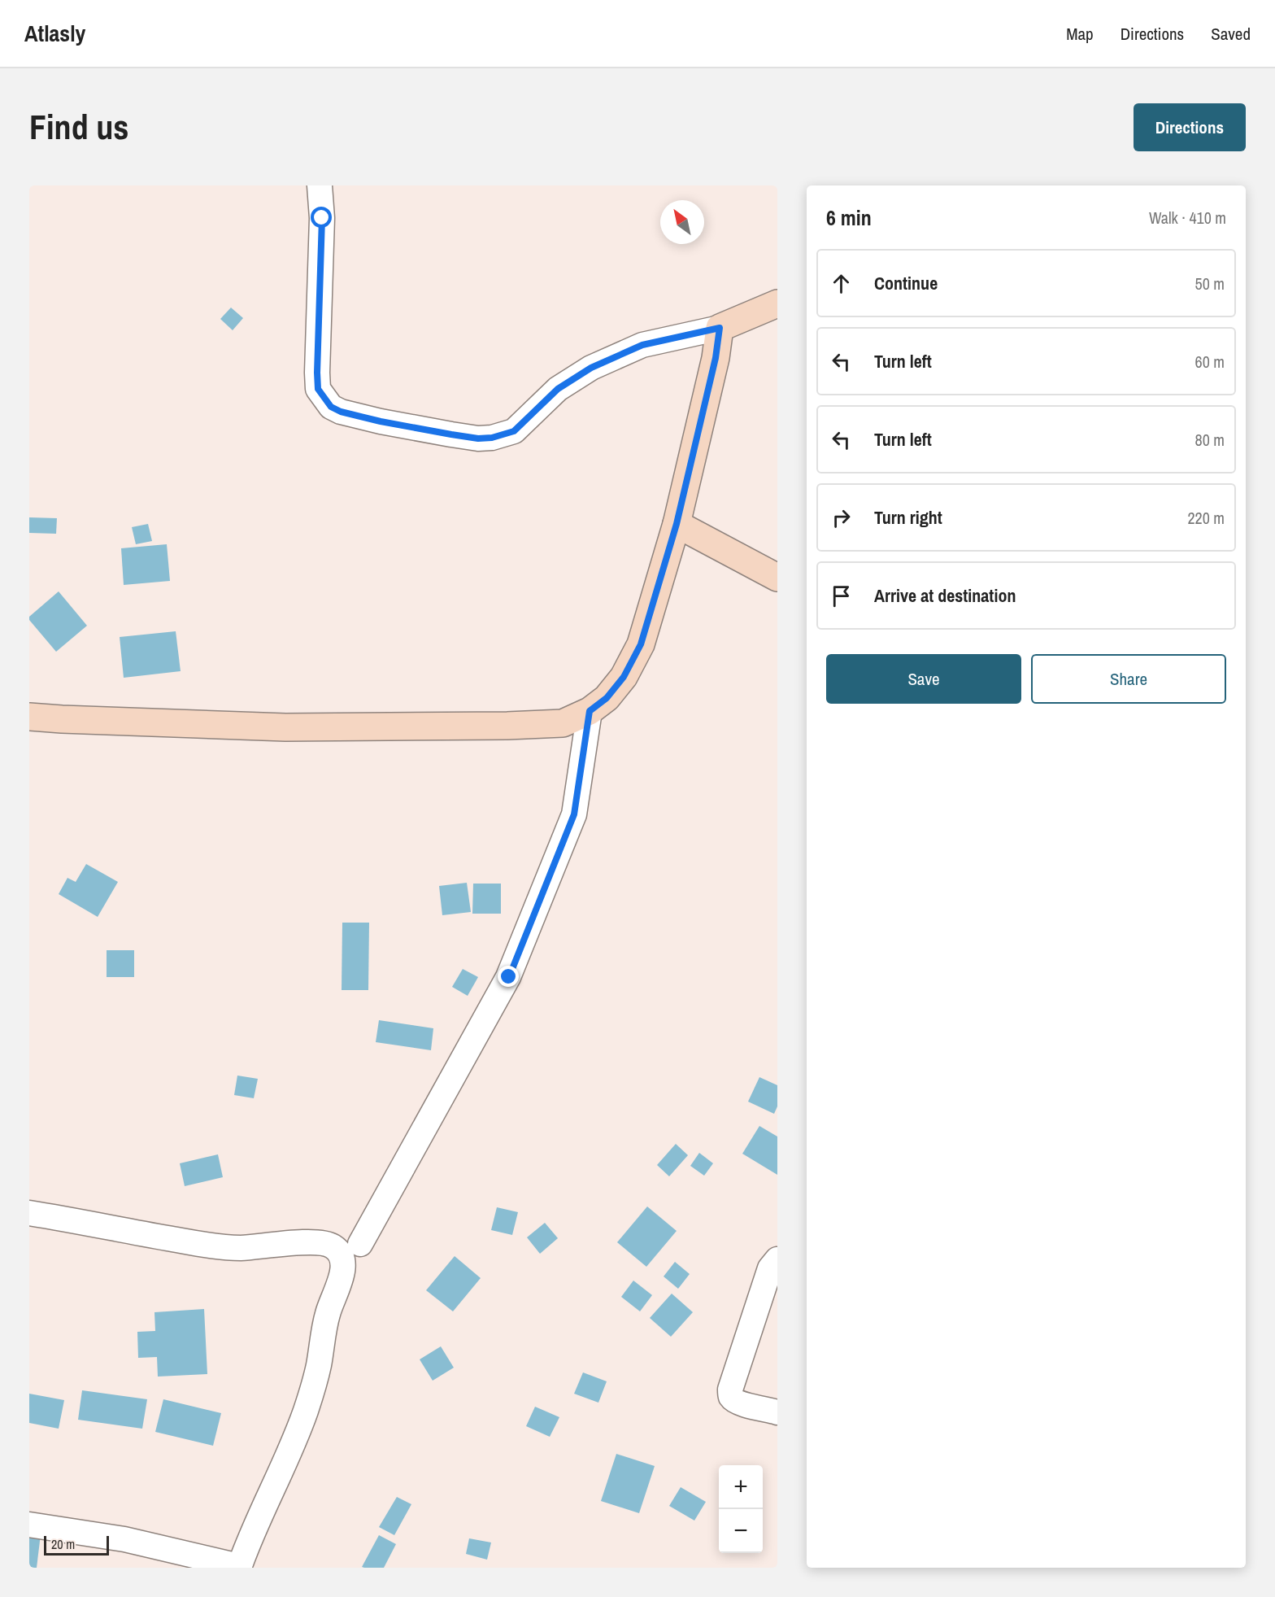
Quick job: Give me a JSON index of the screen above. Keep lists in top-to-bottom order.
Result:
{
  "scale_bar": "20 m",
  "north": "top left",
  "page": {
    "header": "Atlasly",
    "nav": ["Map", "Directions", "Saved"],
    "buttons": [
      "Directions",
      ["Save", "Share"]
    ],
    "title": "Find us",
    "heading": ["6 min", "Walk · 410 m"],
    "list": [
      ["Continue", "50 m"],
      ["Turn left", "60 m"],
      ["Turn left", "80 m"],
      ["Turn right", "220 m"],
      "Arrive at destination"
    ],
    "map_buttons": ["+", "−"],
    "scale": "20 m"
  }
}
